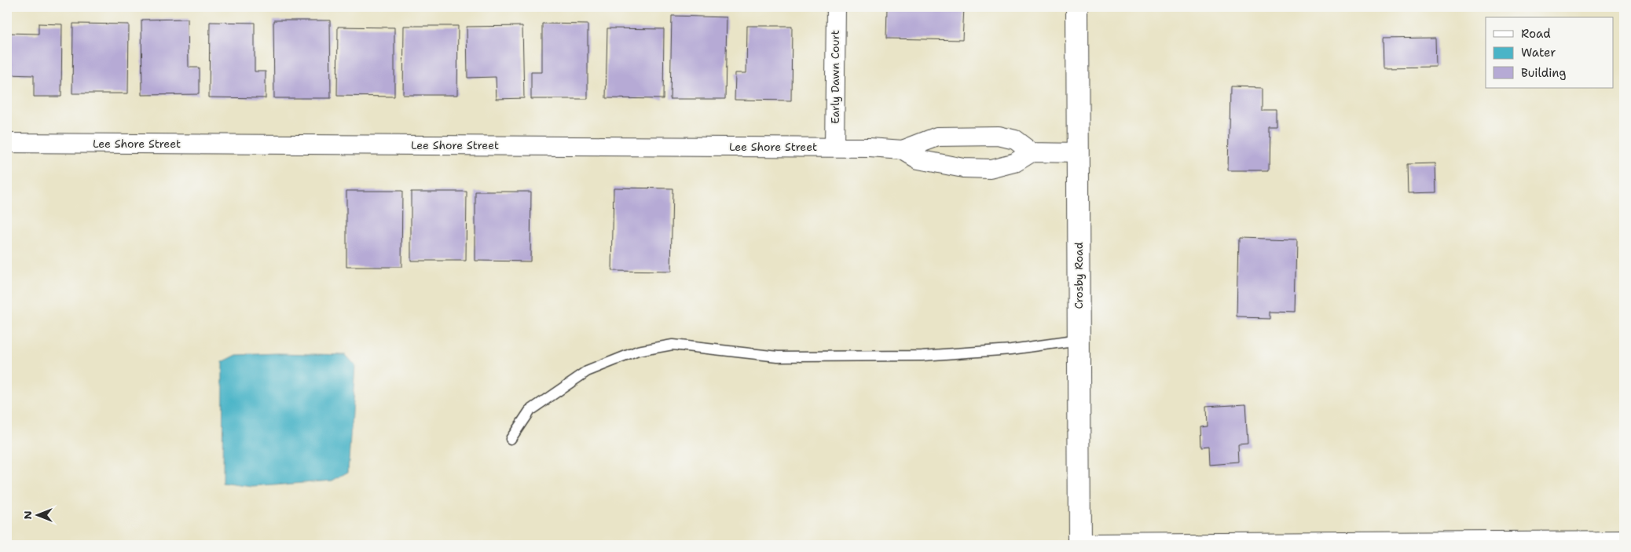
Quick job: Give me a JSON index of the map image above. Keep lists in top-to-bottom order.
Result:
{
  "streets": {
    "street": ["Early Dawn Court", "Lee Shore Street", "Crosby Road"]
  },
  "crossings": [
    ["Early Dawn Court", "Lee Shore Street"]
  ],
  "legend": ["Road", "Water", "Building"],
  "north": "left"
}
